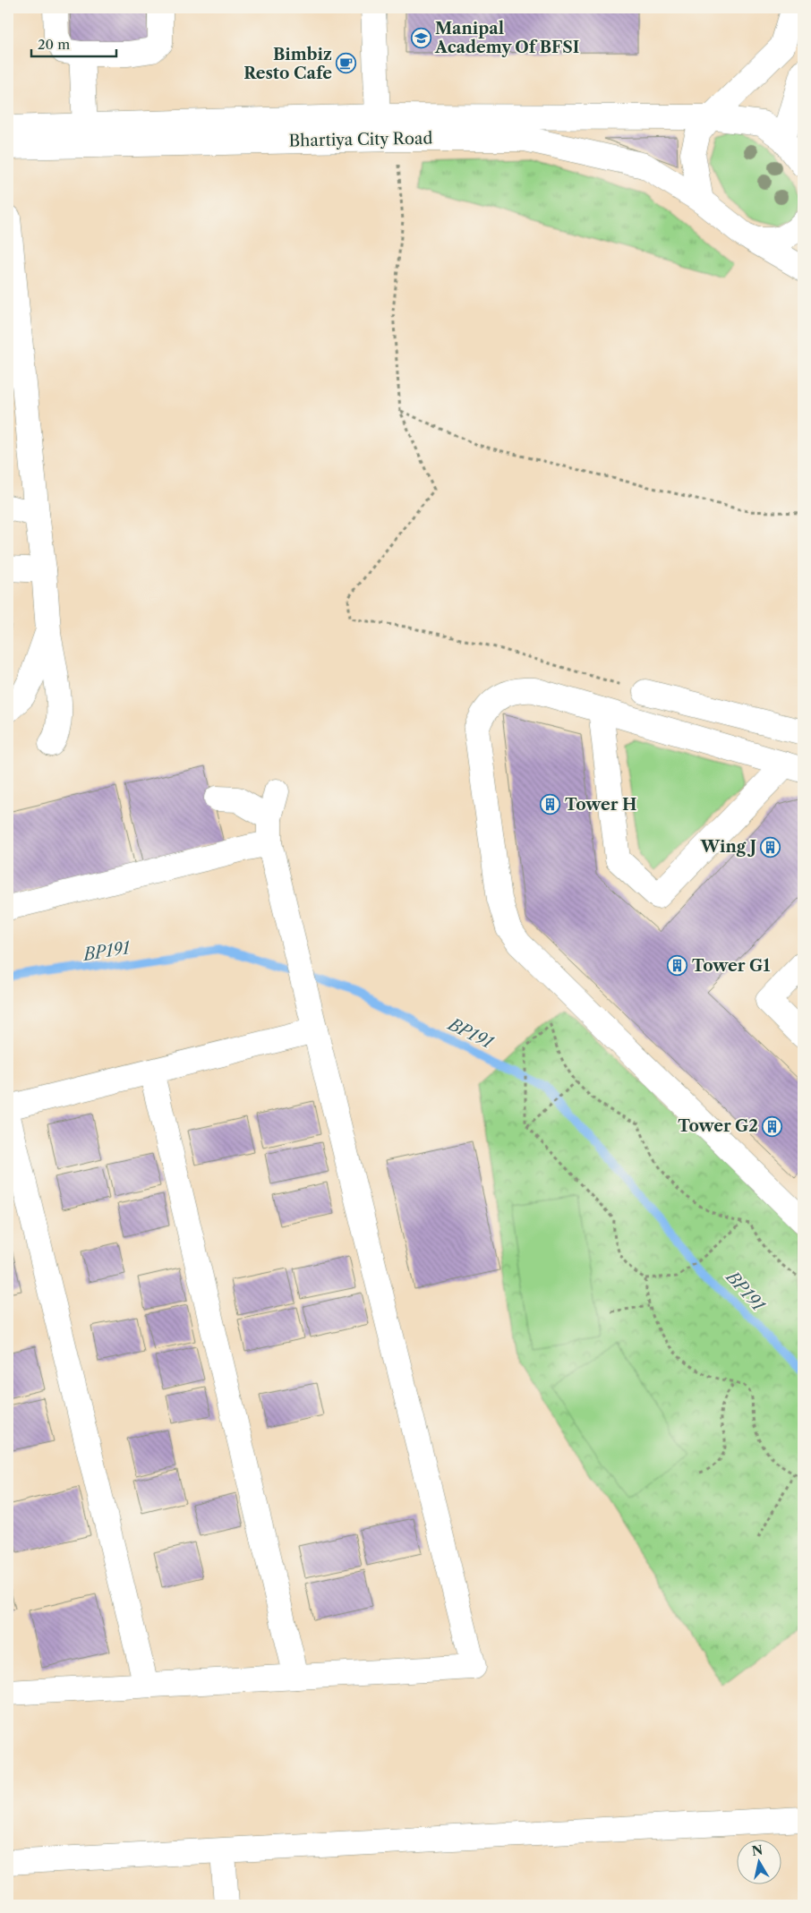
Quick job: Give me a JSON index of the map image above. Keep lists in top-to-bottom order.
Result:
{
  "streets": {
    "street": ["Bhartiya City Road"]
  },
  "water": ["BP191"],
  "places": {
    "school or university": ["Manipal Academy Of BFSI"],
    "cafe": ["Bimbiz Resto Cafe"],
    "building": [
      "Tower H",
      "Wing J",
      "Tower G1",
      "Tower G2"
    ]
  },
  "scale_bar": "20 m",
  "north": "top"
}
